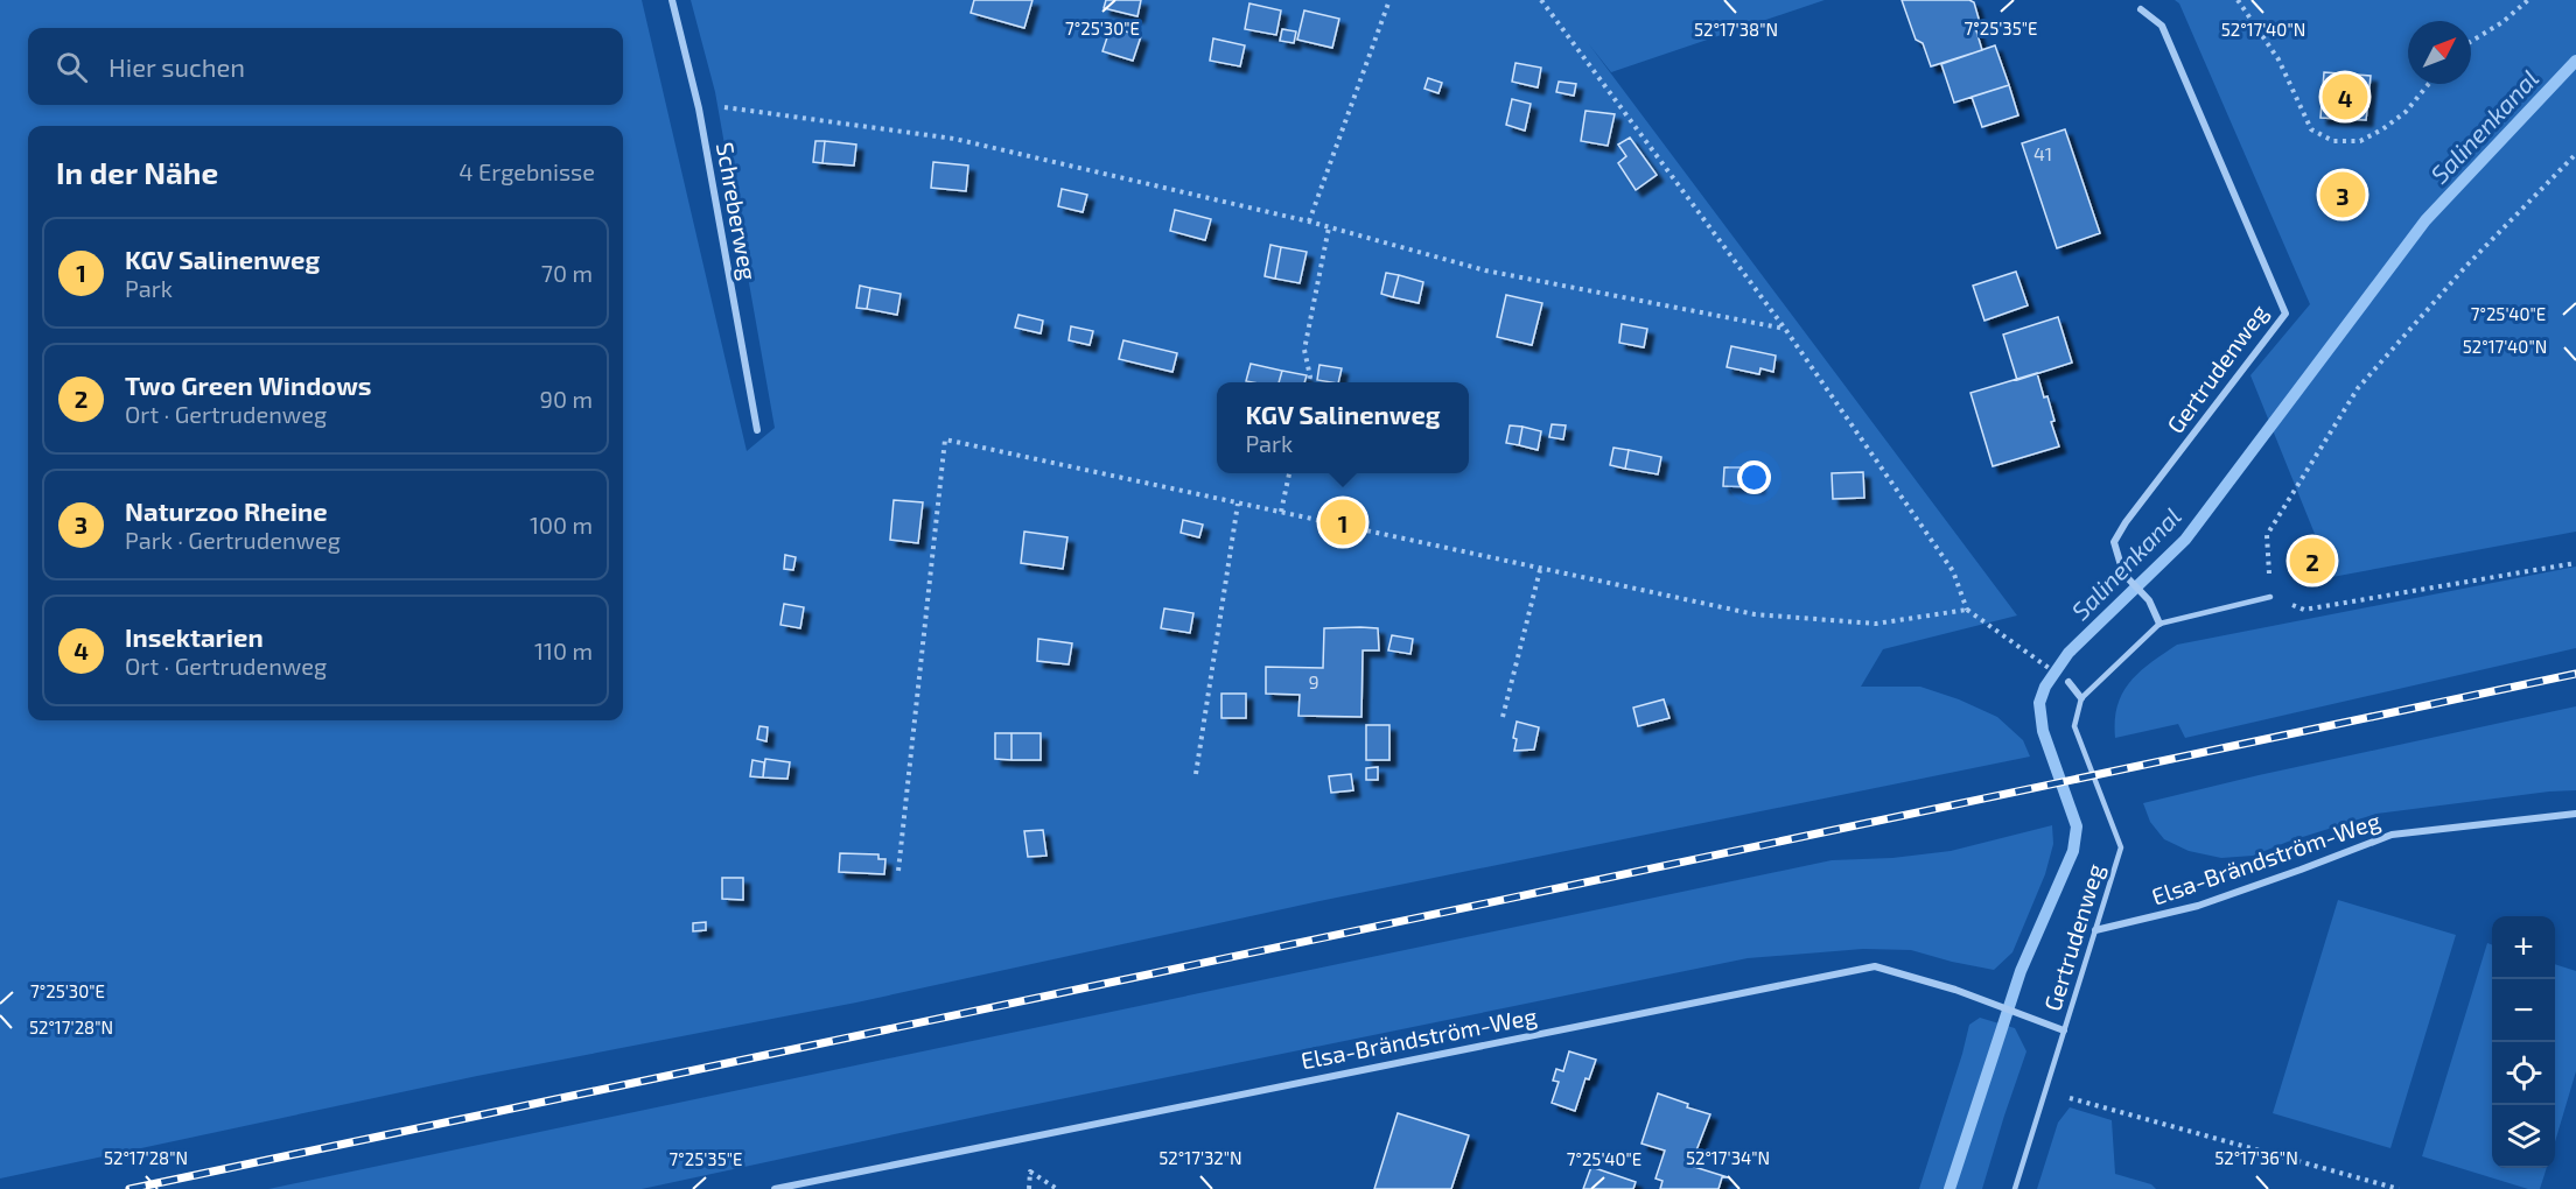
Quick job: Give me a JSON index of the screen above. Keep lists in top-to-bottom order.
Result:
{
  "streets": {
    "street": ["Schreberweg", "Gertrudenweg", "Elsa-Brändström-Weg"]
  },
  "crossings": [
    ["Gertrudenweg", "Elsa-Brändström-Weg"]
  ],
  "water": ["Salinenkanal"],
  "house_numbers": ["41", "9"],
  "north": "top right",
  "page": {
    "search": "Hier suchen",
    "pins": [
      "4",
      "3",
      "1",
      "2"
    ],
    "heading": ["In der Nähe", "4 Ergebnisse"],
    "list": [
      {
        "mark": "1",
        "name": "KGV Salinenweg",
        "note": "Park",
        "value": "70 m"
      },
      {
        "mark": "2",
        "name": "Two Green Windows",
        "note": "Ort · Gertrudenweg",
        "value": "90 m"
      },
      {
        "mark": "3",
        "name": "Naturzoo Rheine",
        "note": "Park · Gertrudenweg",
        "value": "100 m"
      },
      {
        "mark": "4",
        "name": "Insektarien",
        "note": "Ort · Gertrudenweg",
        "value": "110 m"
      }
    ],
    "popup": ["KGV Salinenweg", "Park"],
    "map_buttons": ["+", "−"]
  },
  "coordinates": [
    "7°25'30\"E",
    "7°25'35\"E",
    "52°17'38\"N",
    "52°17'40\"N",
    "7°25'40\"E",
    "52°17'28\"N",
    "52°17'32\"N",
    "52°17'34\"N",
    "52°17'36\"N"
  ]
}
